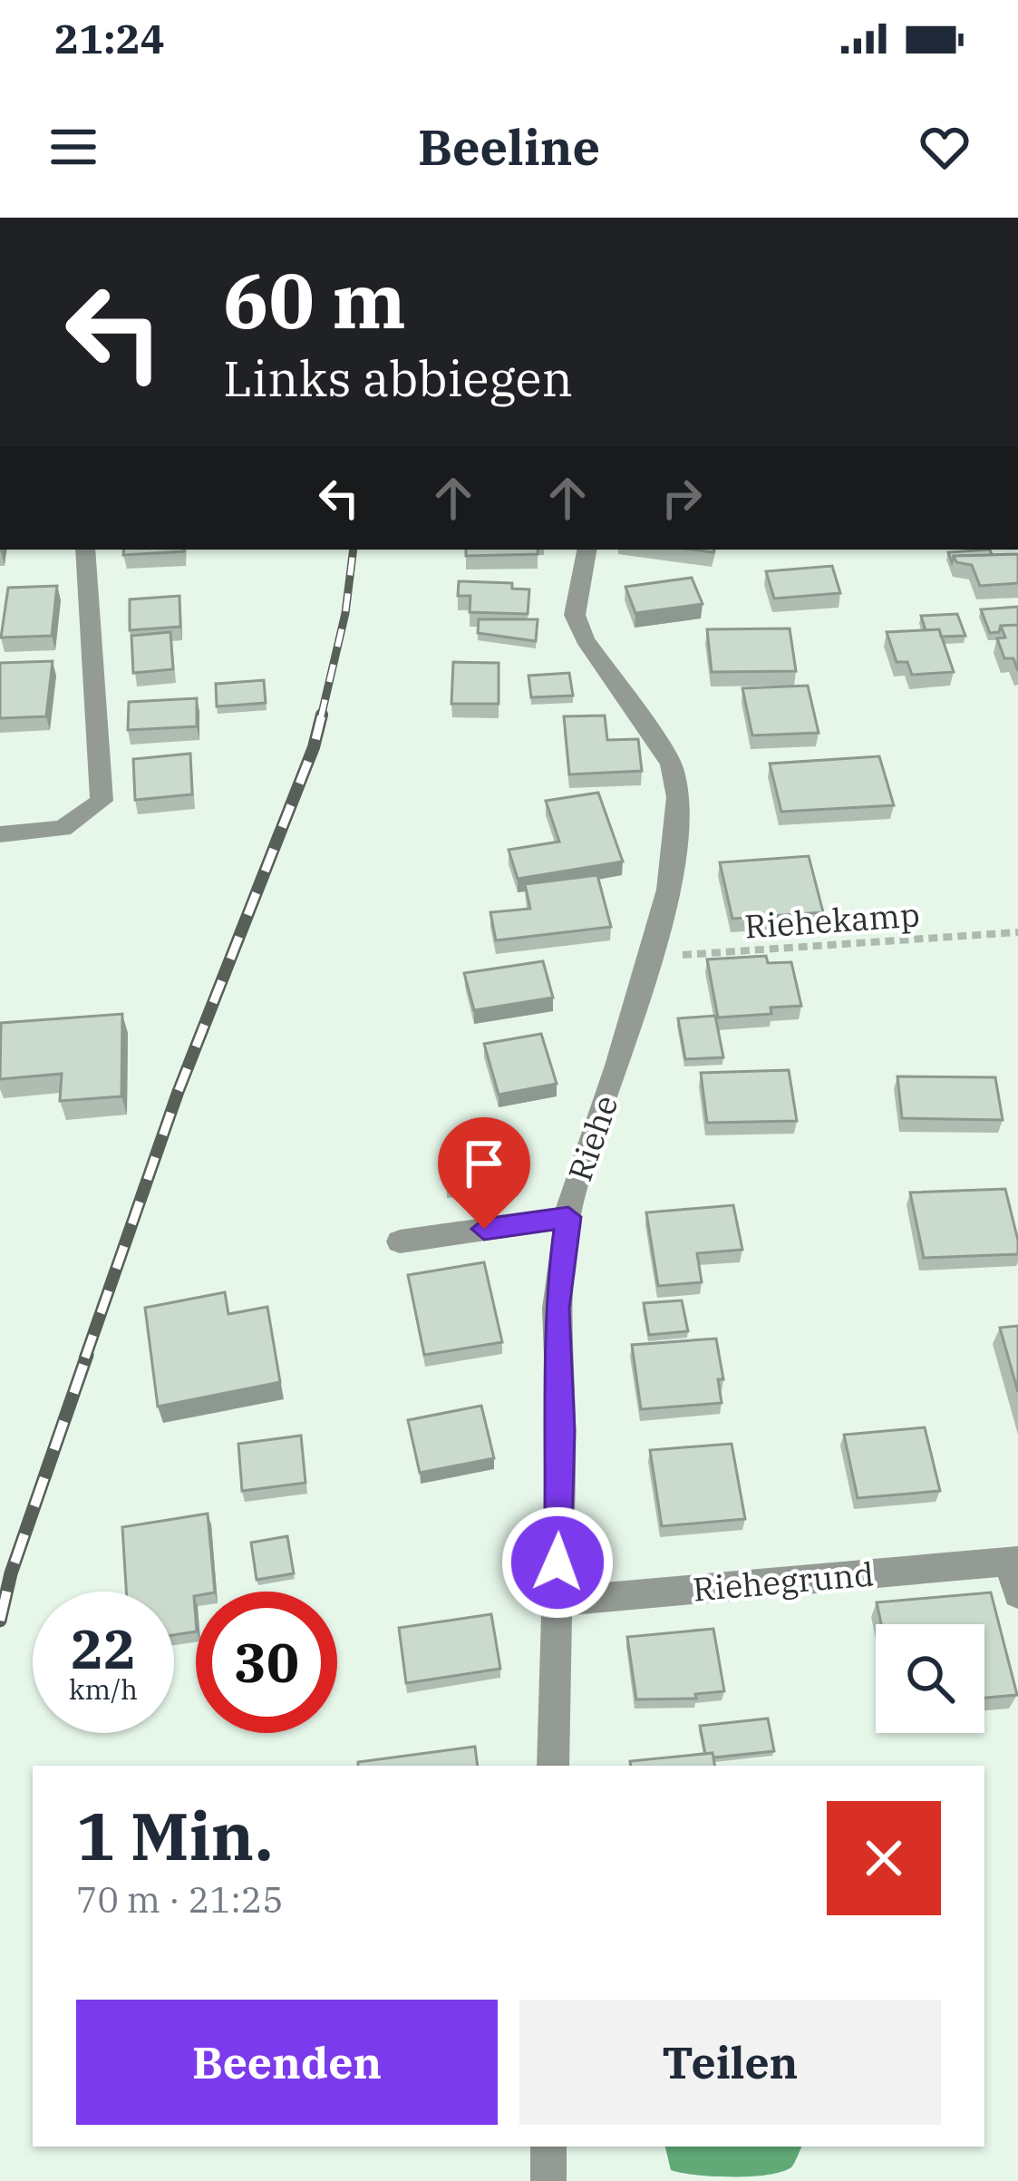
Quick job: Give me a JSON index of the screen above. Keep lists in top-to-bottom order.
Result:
{
  "streets": {
    "street": ["Riehe", "Riehegrund"],
    "path": ["Riehekamp"]
  },
  "crossings": [
    ["Riehekamp", "Riehe"],
    ["Riehe", "Riehegrund"]
  ],
  "page": {
    "status": "21:24",
    "header": "Beeline",
    "turn": ["60 m", "Links abbiegen"],
    "speed": "22 km/h",
    "limit": "30",
    "heading": ["1 Min.", "70 m · 21:25"],
    "buttons": ["Beenden", "Teilen"]
  }
}
